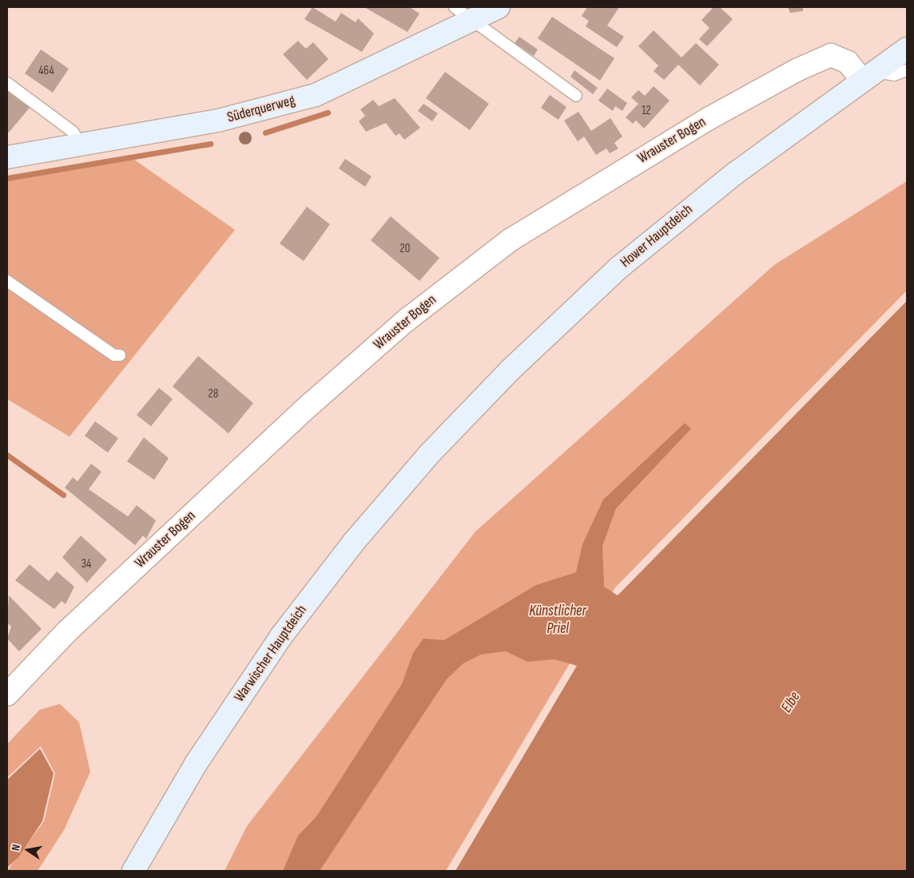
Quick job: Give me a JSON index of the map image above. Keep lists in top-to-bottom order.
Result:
{
  "streets": {
    "street": [
      "Süderquerweg",
      "Wrauster Bogen",
      "Hower Hauptdeich",
      "Warwischer Hauptdeich"
    ]
  },
  "crossings": [
    ["Wrauster Bogen", "Hower Hauptdeich"],
    ["Hower Hauptdeich", "Warwischer Hauptdeich"]
  ],
  "water": ["Künstlicher Priel", "Elbe"],
  "house_numbers": [
    "464",
    "12",
    "20",
    "28",
    "34"
  ],
  "north": "left"
}
